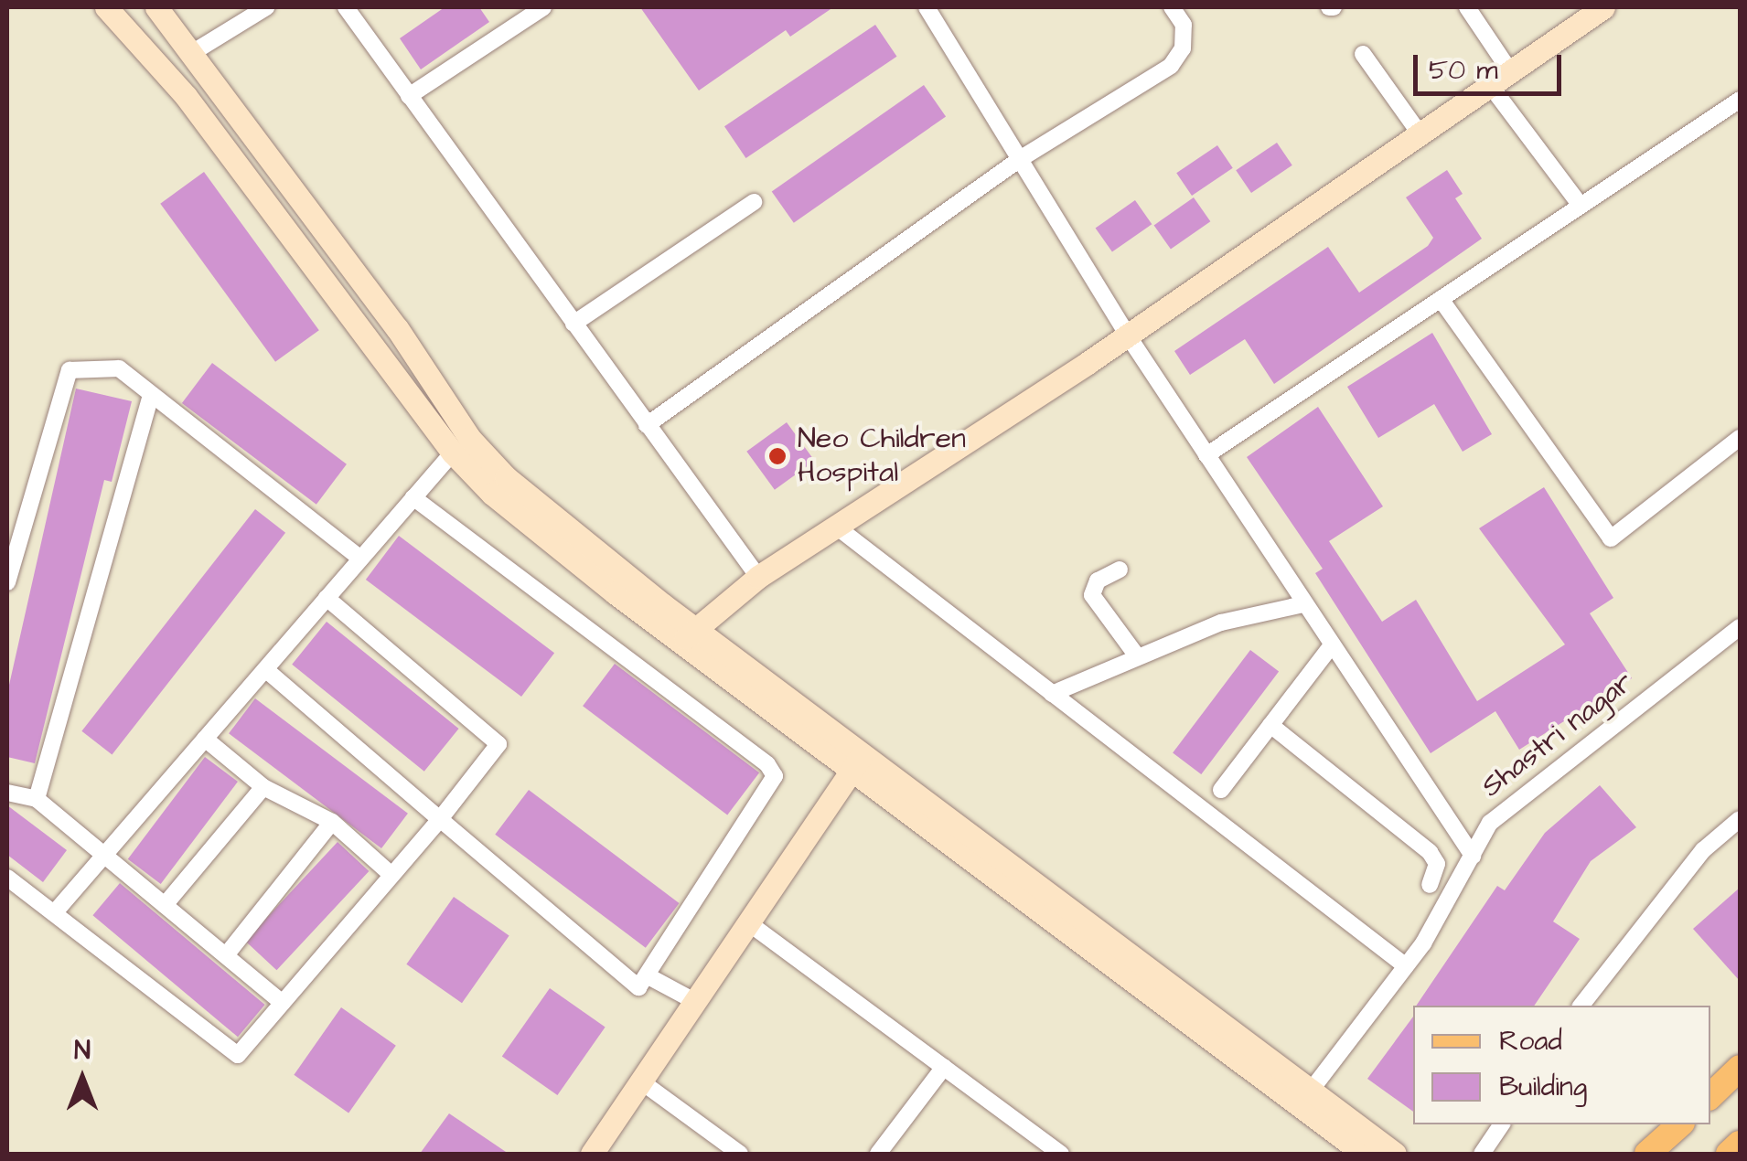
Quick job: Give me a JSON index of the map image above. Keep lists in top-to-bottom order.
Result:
{
  "streets": {
    "street": ["Shastri nagar"]
  },
  "places": ["Neo Children Hospital"],
  "legend": ["Road", "Building"],
  "scale_bar": "50 m",
  "north": "top"
}
